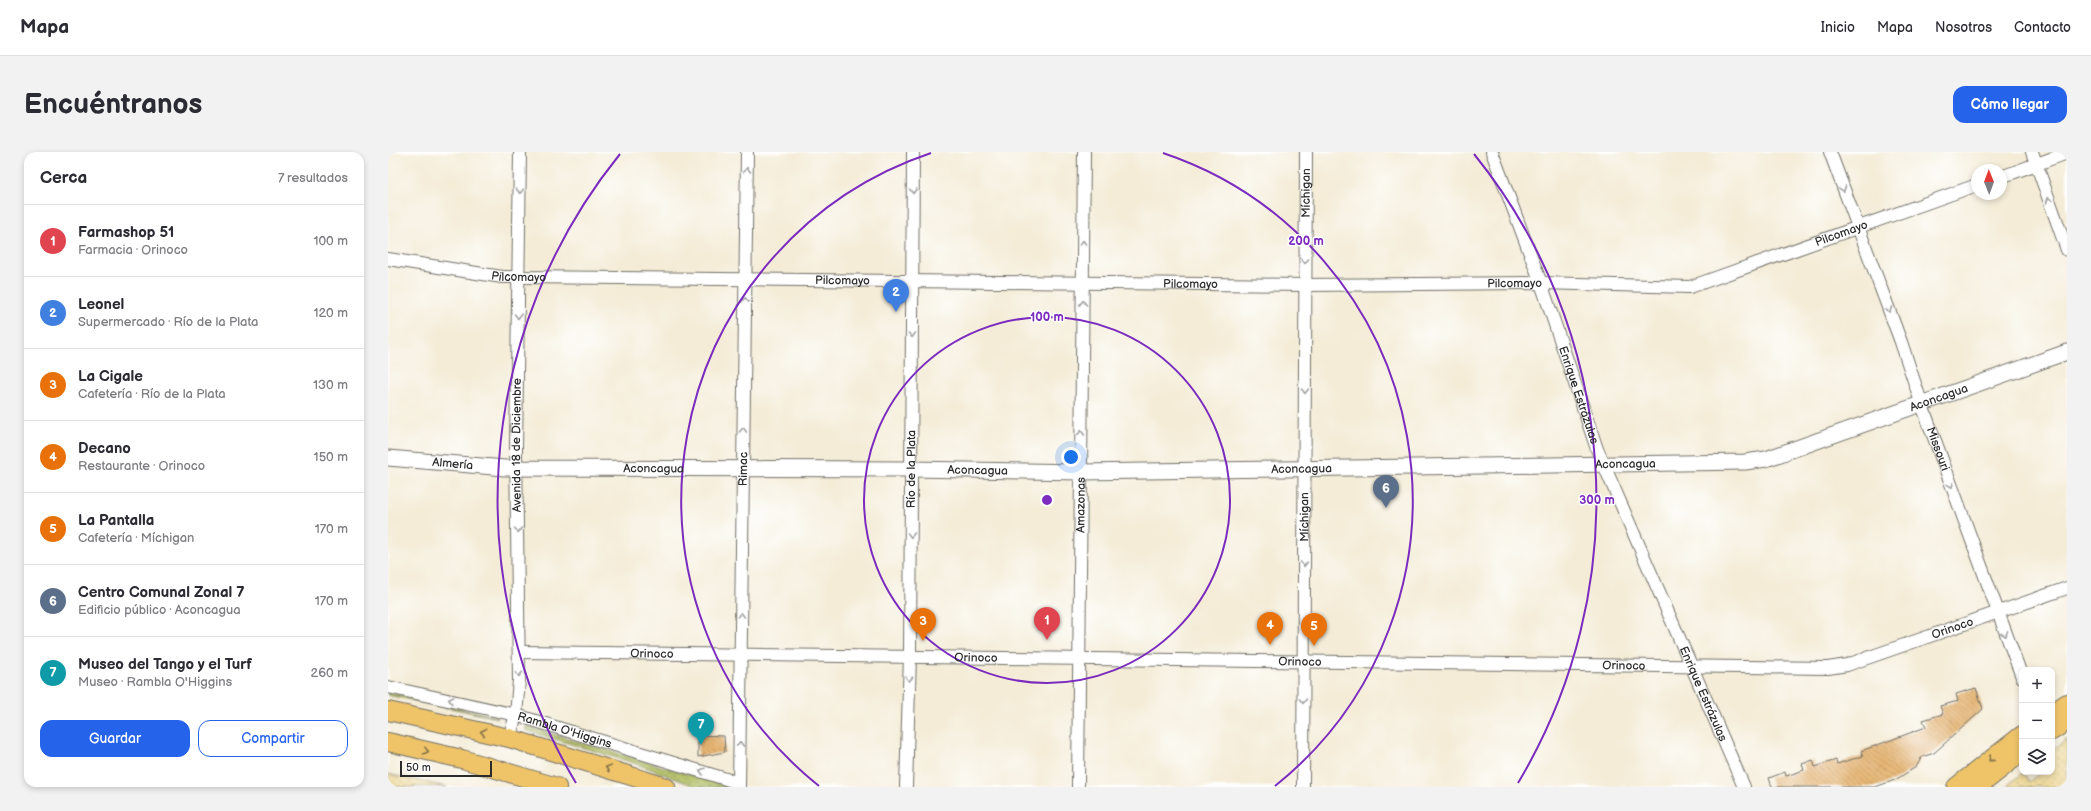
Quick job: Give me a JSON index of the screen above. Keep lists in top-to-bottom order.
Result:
{
  "streets": {
    "main road": ["Rambla O'Higgins"],
    "street": [
      "Míchigan",
      "Pilcomayo",
      "Enrique Estrázulas",
      "Aconcagua",
      "Avenida 18 de Diciembre",
      "Missouri",
      "Almería",
      "Rimac",
      "Río de la Plata",
      "Amazonas",
      "Orinoco"
    ]
  },
  "crossings": [
    ["Míchigan", "Pilcomayo"],
    ["Míchigan", "Aconcagua"],
    ["Míchigan", "Orinoco"],
    ["Pilcomayo", "Enrique Estrázulas"],
    ["Pilcomayo", "Avenida 18 de Diciembre"],
    ["Pilcomayo", "Missouri"],
    ["Pilcomayo", "Rimac"],
    ["Pilcomayo", "Río de la Plata"],
    ["Pilcomayo", "Amazonas"],
    ["Enrique Estrázulas", "Aconcagua"],
    ["Enrique Estrázulas", "Orinoco"],
    ["Aconcagua", "Avenida 18 de Diciembre"],
    ["Aconcagua", "Missouri"],
    ["Aconcagua", "Almería"],
    ["Aconcagua", "Rimac"],
    ["Aconcagua", "Río de la Plata"],
    ["Aconcagua", "Amazonas"],
    ["Avenida 18 de Diciembre", "Almería"],
    ["Avenida 18 de Diciembre", "Orinoco"],
    ["Avenida 18 de Diciembre", "Rambla O'Higgins"],
    ["Missouri", "Orinoco"],
    ["Rimac", "Orinoco"],
    ["Rimac", "Rambla O'Higgins"],
    ["Río de la Plata", "Orinoco"],
    ["Amazonas", "Orinoco"]
  ],
  "one_way": [
    "Míchigan",
    "Avenida 18 de Diciembre",
    "Missouri",
    "Rimac",
    "Río de la Plata",
    "Amazonas",
    "Rambla O'Higgins"
  ],
  "scale_bar": "50 m",
  "north": "top",
  "page": {
    "header": "Mapa",
    "nav": [
      "Inicio",
      "Mapa",
      "Nosotros",
      "Contacto"
    ],
    "buttons": [
      "Cómo llegar",
      ["Guardar", "Compartir"]
    ],
    "title": "Encuéntranos",
    "heading": ["Cerca", "7 resultados"],
    "list": [
      {
        "mark": "1",
        "name": "Farmashop 51",
        "note": "Farmacia · Orinoco",
        "value": "100 m"
      },
      {
        "mark": "2",
        "name": "Leonel",
        "note": "Supermercado · Río de la Plata",
        "value": "120 m"
      },
      {
        "mark": "3",
        "name": "La Cigale",
        "note": "Cafetería · Río de la Plata",
        "value": "130 m"
      },
      {
        "mark": "4",
        "name": "Decano",
        "note": "Restaurante · Orinoco",
        "value": "150 m"
      },
      {
        "mark": "5",
        "name": "La Pantalla",
        "note": "Cafetería · Míchigan",
        "value": "170 m"
      },
      {
        "mark": "6",
        "name": "Centro Comunal Zonal 7",
        "note": "Edificio público · Aconcagua",
        "value": "170 m"
      },
      {
        "mark": "7",
        "name": "Museo del Tango y el Turf",
        "note": "Museo · Rambla O'Higgins",
        "value": "260 m"
      }
    ],
    "pins": [
      "2",
      "6",
      "1",
      "3",
      "4",
      "5",
      "7"
    ],
    "map_buttons": ["+", "−"],
    "scale": "50 m"
  },
  "rings": ["200 m", "100 m", "300 m"]
}
